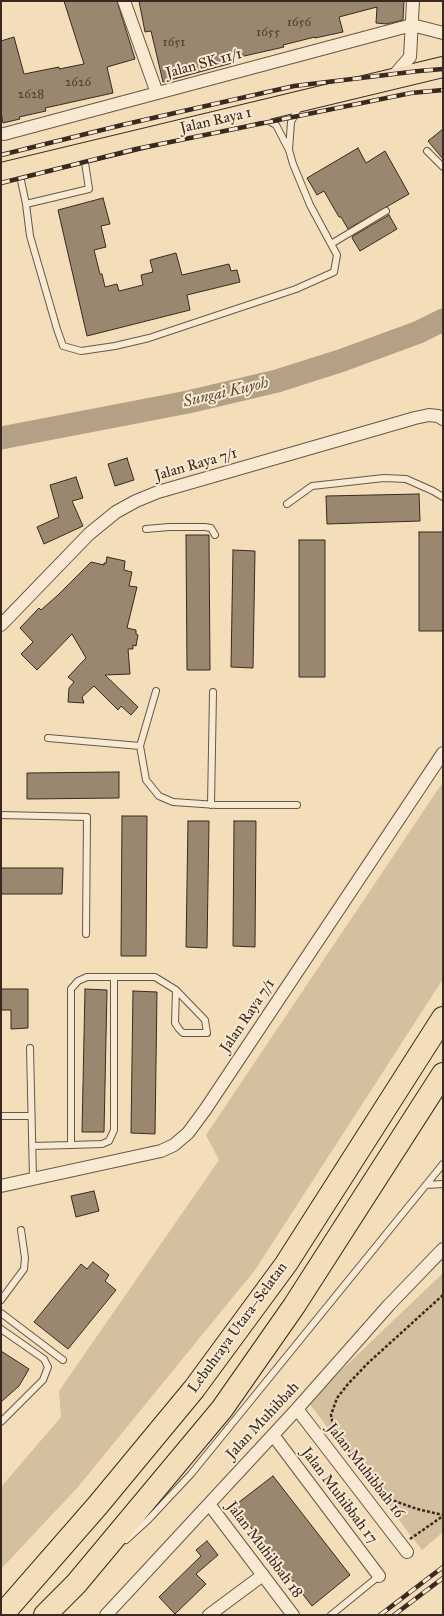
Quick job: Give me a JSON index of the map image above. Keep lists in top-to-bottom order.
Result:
{
  "streets": {
    "highway": ["Lebuhraya Utara–Selatan"],
    "main road": ["Jalan Raya 1"],
    "street": [
      "Jalan SK 11/1",
      "Jalan Raya 7/1",
      "Jalan Muhibbah",
      "Jalan Muhibbah 16",
      "Jalan Muhibbah 17",
      "Jalan Muhibbah 18"
    ]
  },
  "crossings": [
    ["Jalan Muhibbah", "Jalan Muhibbah 16"],
    ["Jalan Muhibbah", "Jalan Muhibbah 17"],
    ["Jalan Muhibbah", "Jalan Muhibbah 18"]
  ],
  "water": ["Sungai Kuyoh"],
  "house_numbers": [
    "1656",
    "1655",
    "1651",
    "2626",
    "2628"
  ]
}
